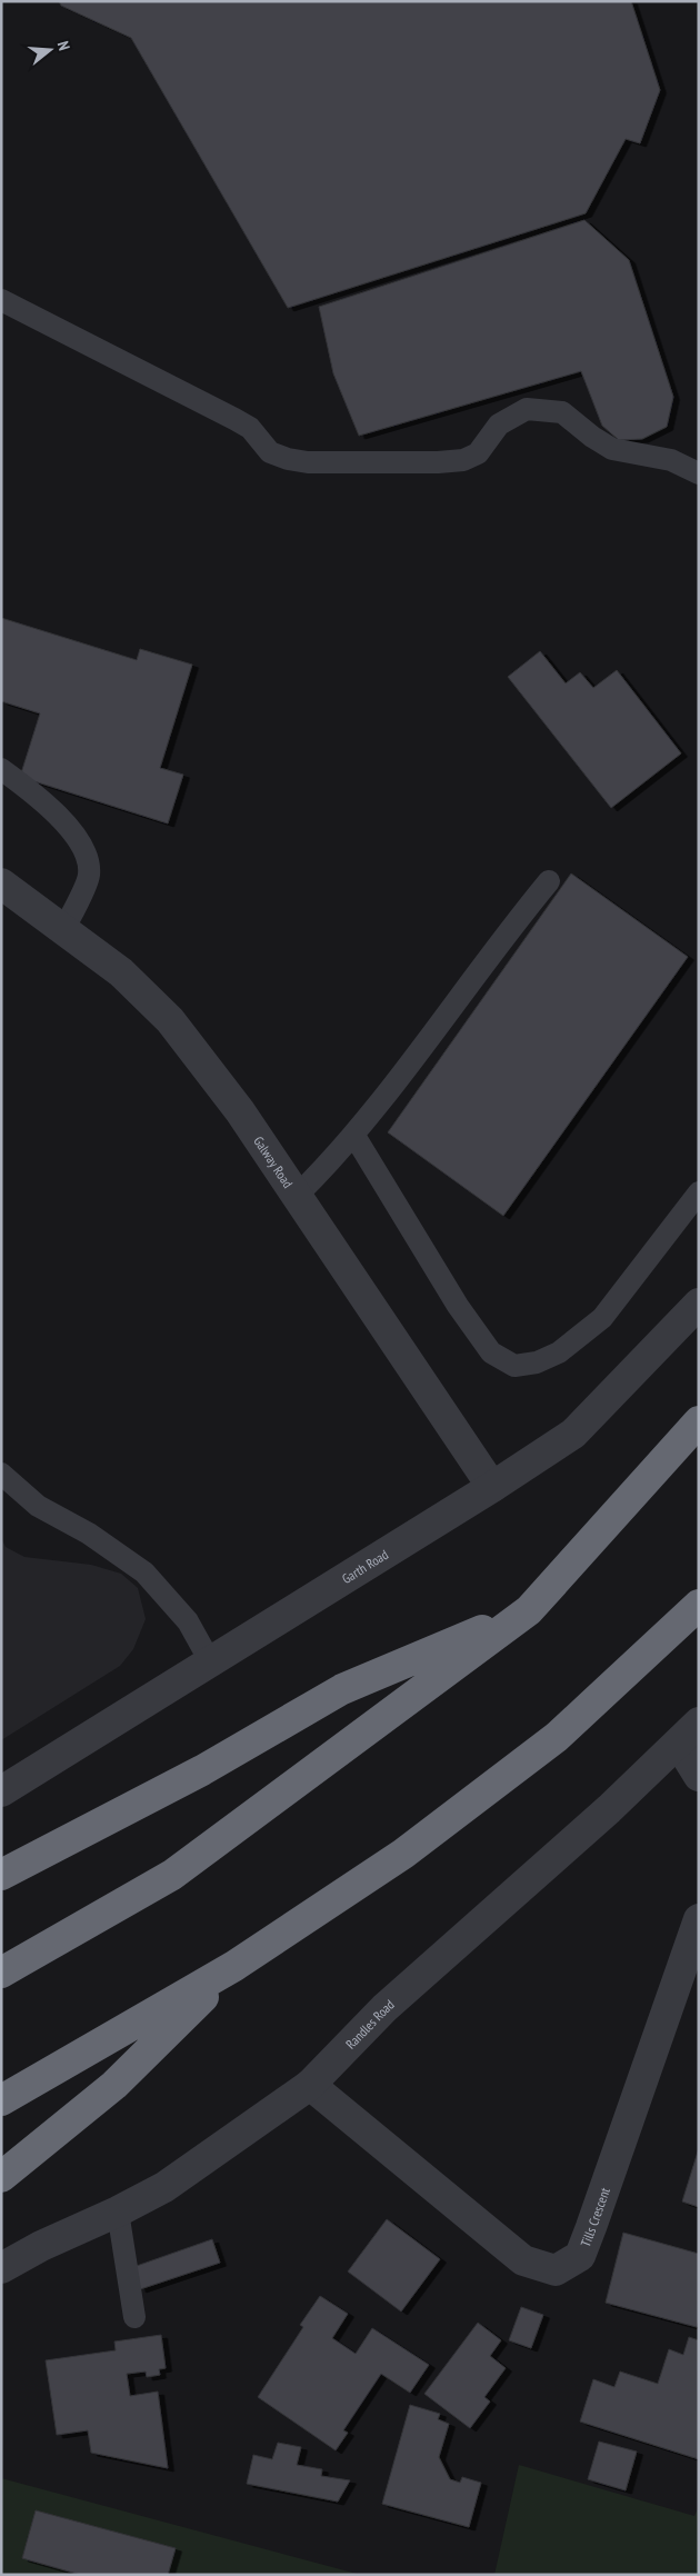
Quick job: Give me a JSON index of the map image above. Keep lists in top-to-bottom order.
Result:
{
  "streets": {
    "street": [
      "Galway Road",
      "Garth Road",
      "Randles Road",
      "Tills Crescent"
    ]
  },
  "crossings": [
    ["Galway Road", "Garth Road"],
    ["Randles Road", "Tills Crescent"]
  ],
  "north": "right"
}
